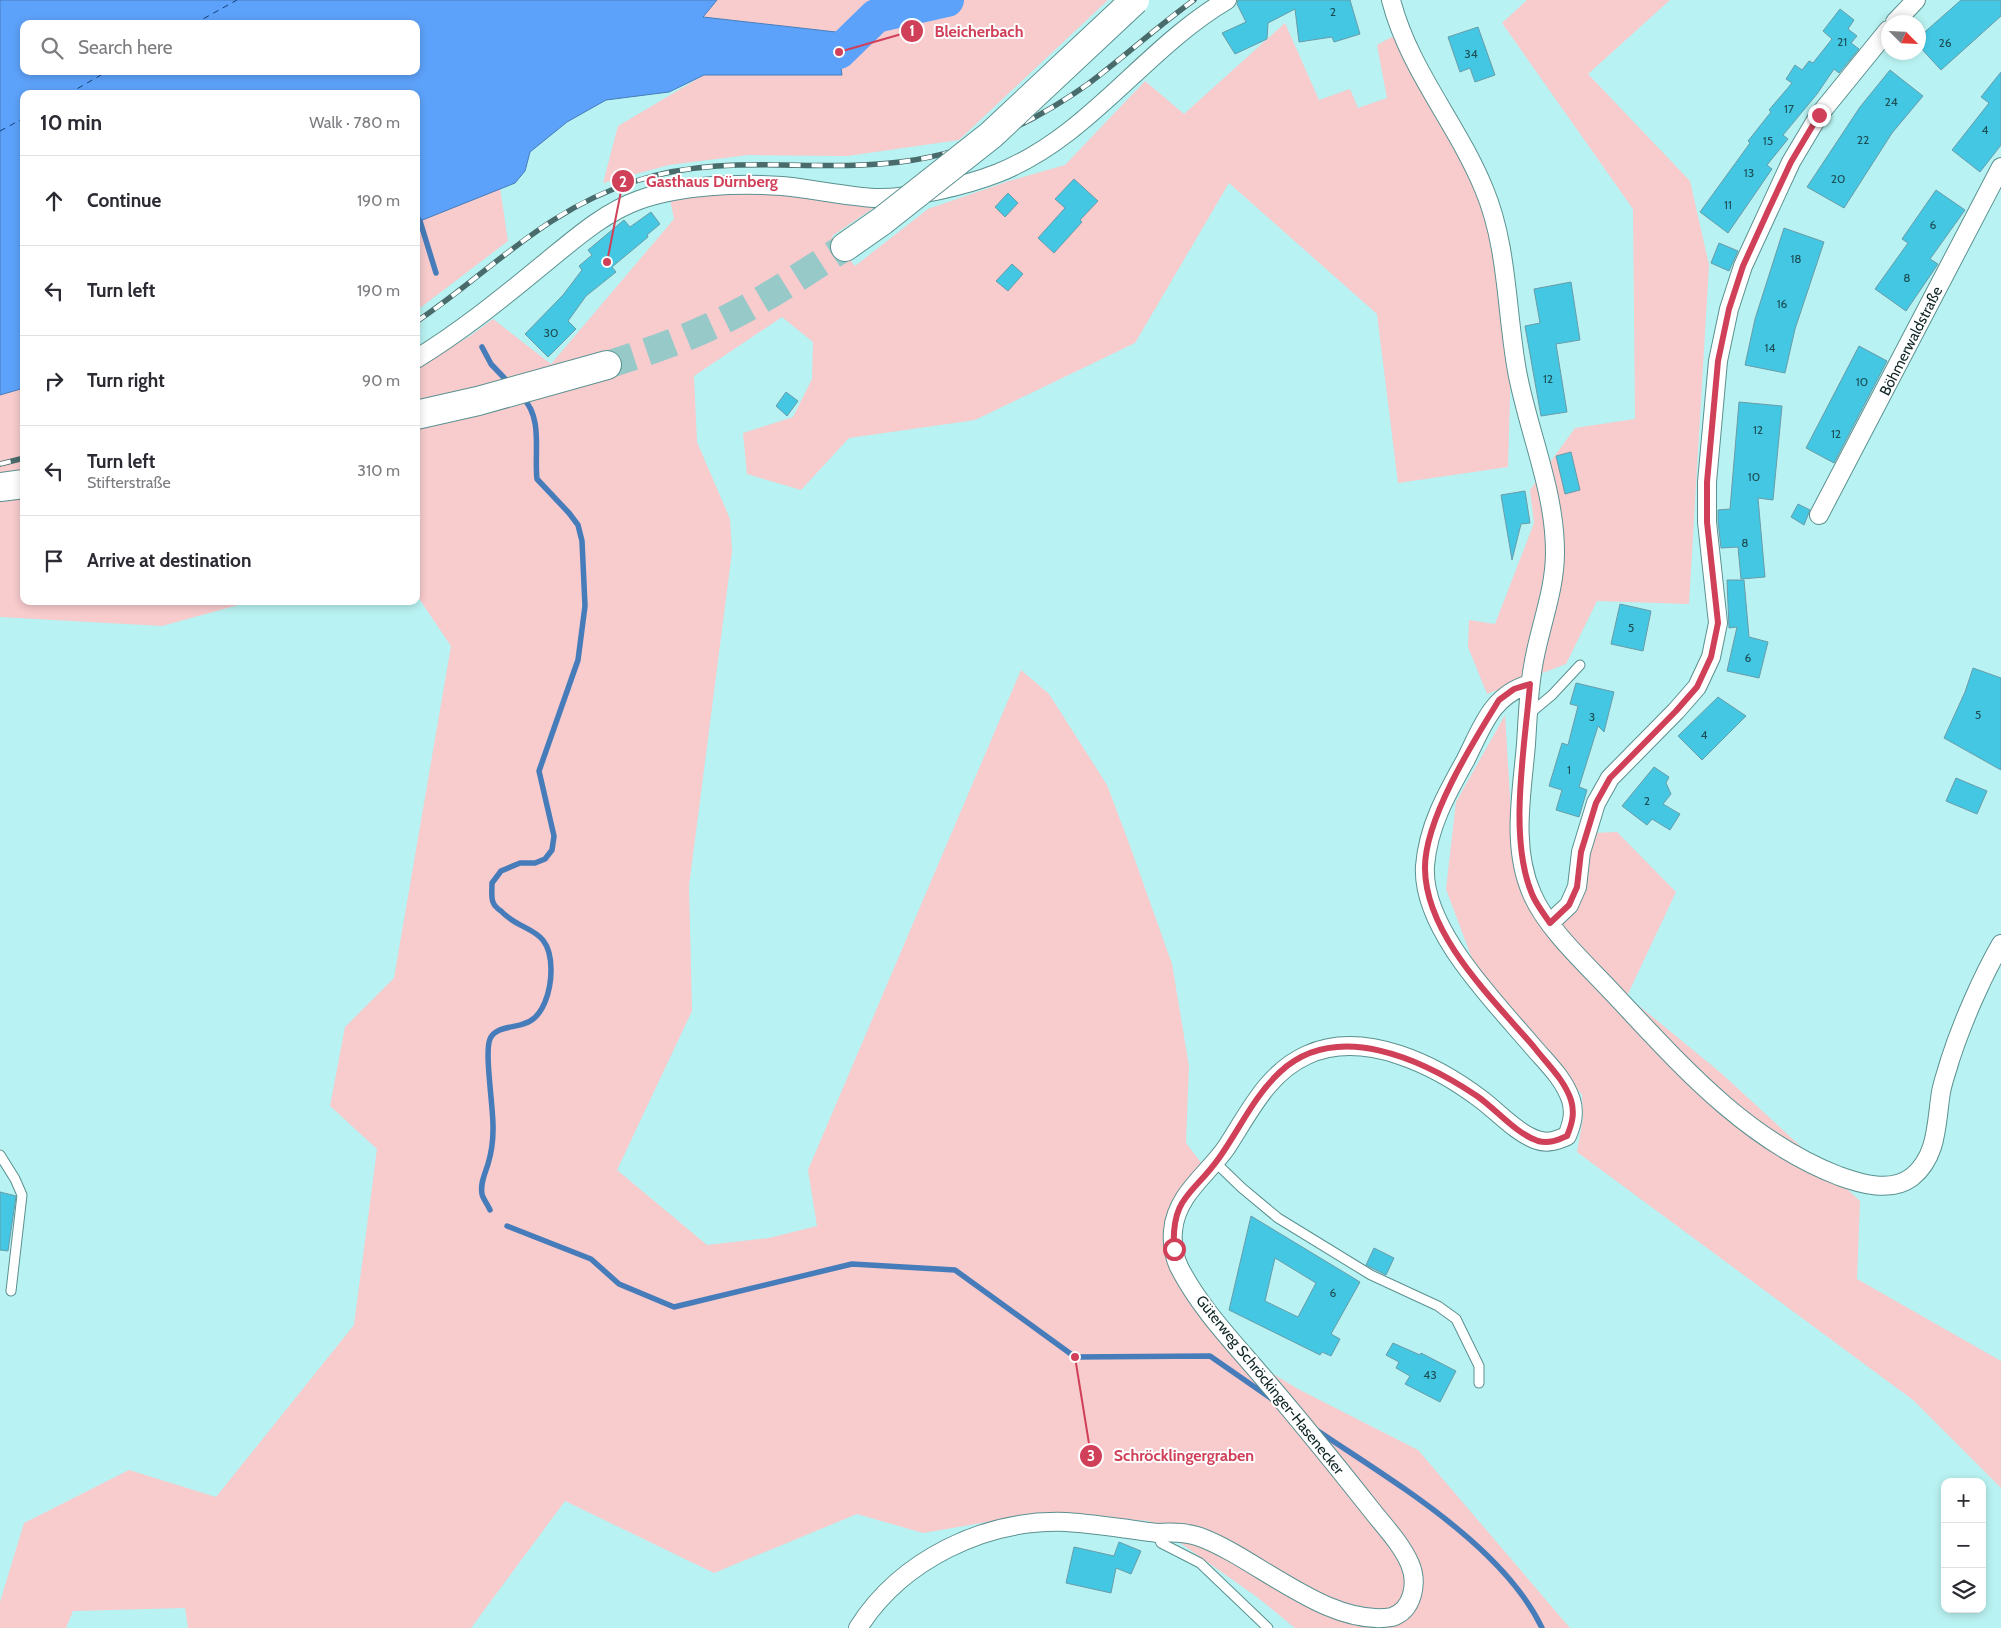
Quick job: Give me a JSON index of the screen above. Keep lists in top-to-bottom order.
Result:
{
  "streets": {
    "street": ["Böhmerwaldstraße", "Güterweg Schröckinger-Hasenecker"]
  },
  "places": ["Bleicherbach", "Gasthaus Dürnberg", "Schröcklingergraben"],
  "house_numbers": [
    "2",
    "21",
    "26",
    "34",
    "24",
    "17",
    "4",
    "22",
    "15",
    "13",
    "20",
    "11",
    "6",
    "18",
    "8",
    "16",
    "30",
    "14",
    "12",
    "10",
    "12",
    "12",
    "10",
    "8",
    "5",
    "6",
    "5",
    "3",
    "4",
    "1",
    "2",
    "6",
    "43"
  ],
  "north": "bottom right",
  "page": {
    "search": "Search here",
    "heading": ["10 min", "Walk · 780 m"],
    "list": [
      ["Continue", "190 m"],
      ["Turn left", "190 m"],
      ["Turn right", "90 m"],
      ["Turn left", "Stifterstraße", "310 m"],
      "Arrive at destination"
    ],
    "map_buttons": ["+", "−"]
  }
}
